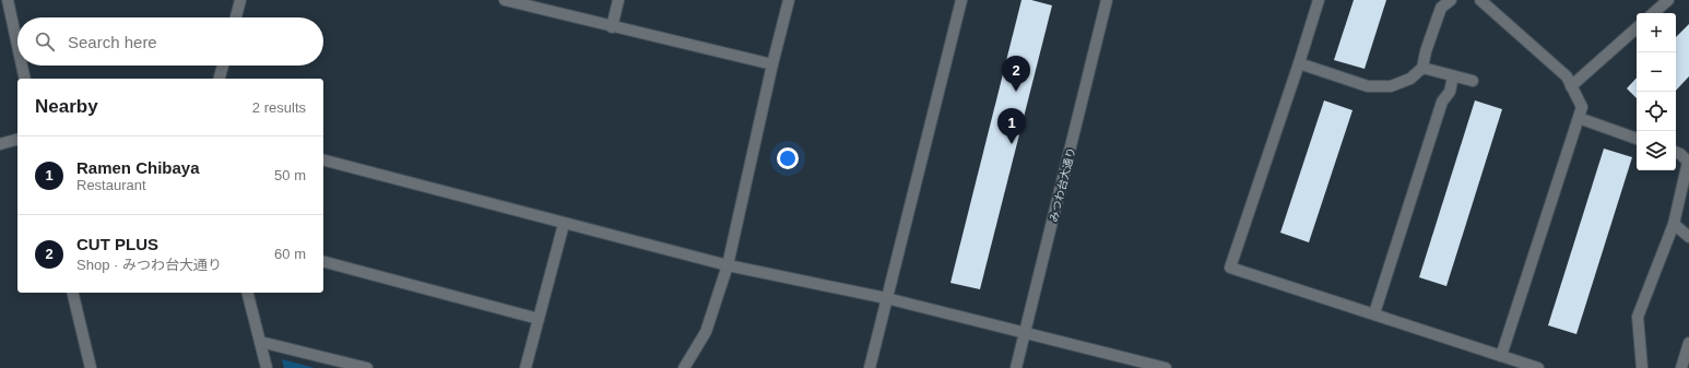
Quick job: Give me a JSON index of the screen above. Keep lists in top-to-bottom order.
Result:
{
  "streets": {
    "street": ["みつわ台大通り"]
  },
  "page": {
    "map_buttons": ["+", "−"],
    "search": "Search here",
    "pins": ["2", "1"],
    "heading": ["Nearby", "2 results"],
    "list": [
      {
        "mark": "1",
        "name": "Ramen Chibaya",
        "note": "Restaurant",
        "value": "50 m"
      },
      {
        "mark": "2",
        "name": "CUT PLUS",
        "note": "Shop · みつわ台大通り",
        "value": "60 m"
      }
    ]
  }
}
